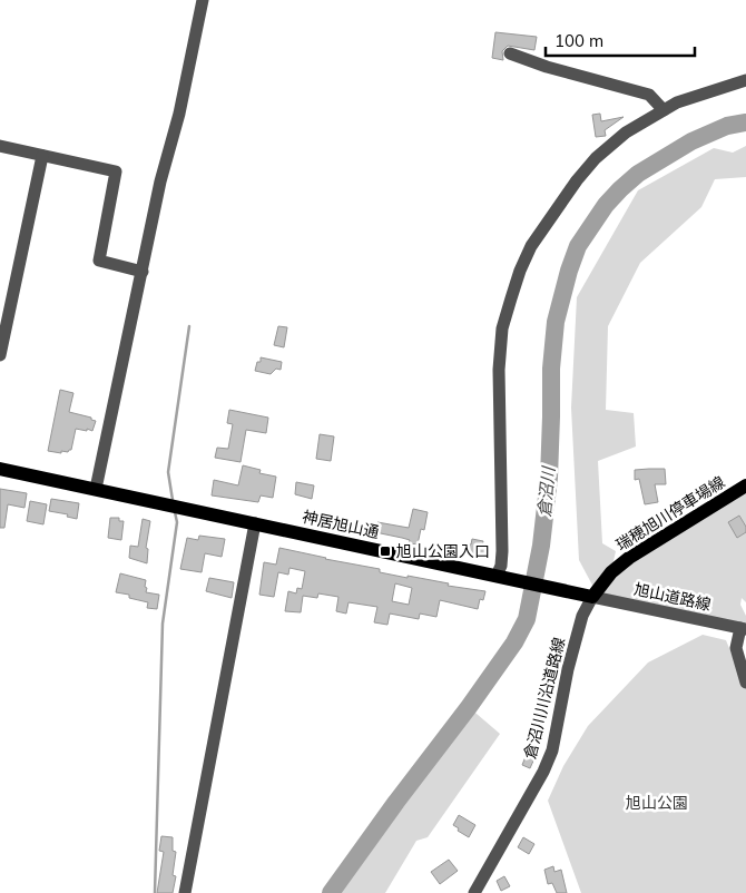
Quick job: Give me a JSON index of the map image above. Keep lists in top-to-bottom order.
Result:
{
  "streets": {
    "main road": ["瑞穂旭川停車場線", "神居旭山通"],
    "street": ["旭山道路線", "倉沼川川沿道路線"]
  },
  "crossings": [
    ["瑞穂旭川停車場線", "神居旭山通"],
    ["瑞穂旭川停車場線", "旭山道路線"],
    ["瑞穂旭川停車場線", "倉沼川川沿道路線"],
    ["神居旭山通", "旭山道路線"],
    ["神居旭山通", "倉沼川川沿道路線"],
    ["旭山道路線", "倉沼川川沿道路線"]
  ],
  "water": ["倉沼川"],
  "parks": ["旭山公園"],
  "places": {
    "transit": ["旭山公園入口"]
  },
  "scale_bar": "100 m"
}
